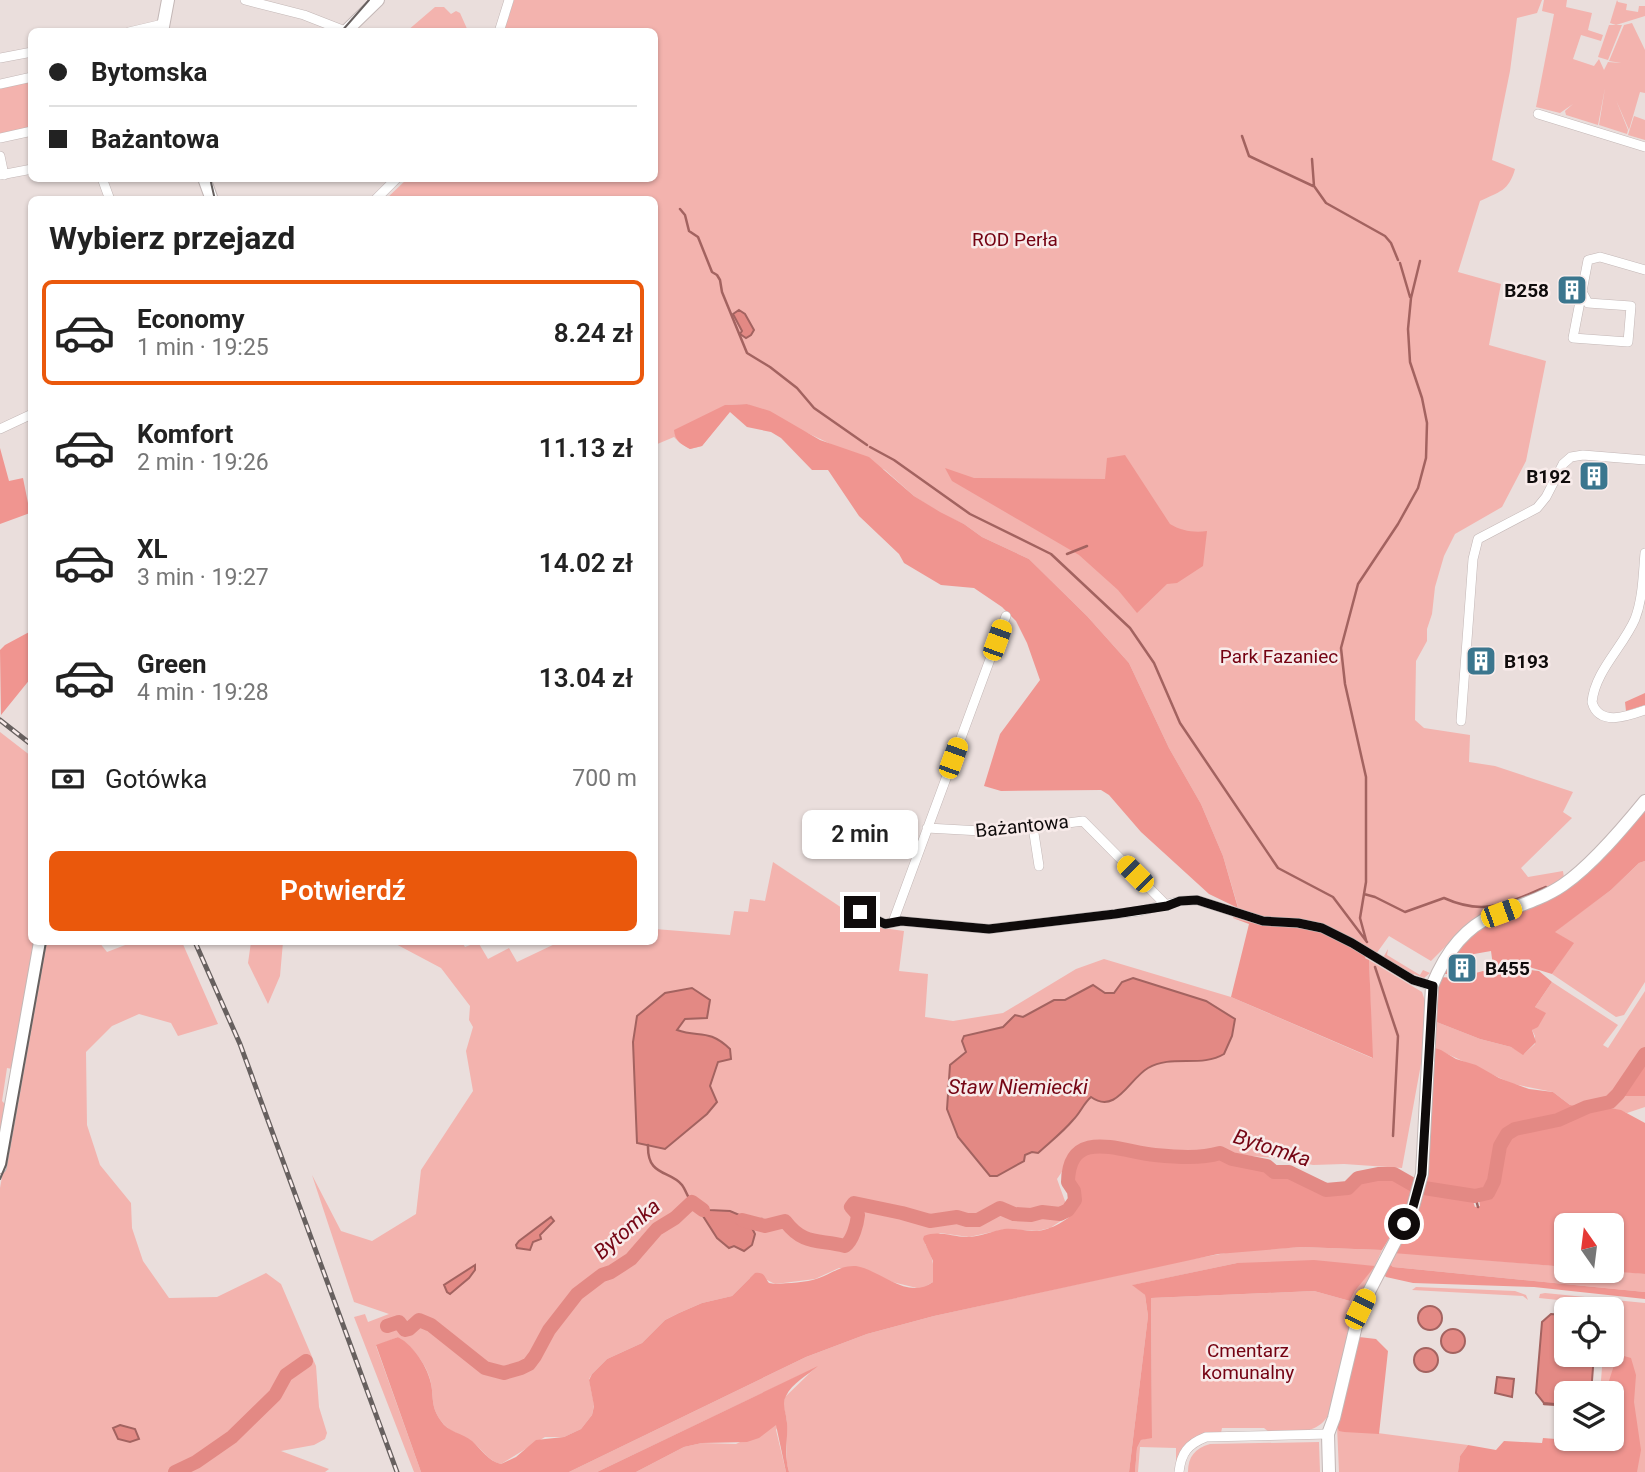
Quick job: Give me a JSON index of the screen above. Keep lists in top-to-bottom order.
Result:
{
  "streets": {
    "street": ["Bażantowa"]
  },
  "water": ["Staw Niemiecki", "Bytomka"],
  "parks": ["ROD Perła", "Park Fazaniec", "Cmentarz komunalny"],
  "places": {
    "building": [
      "B258",
      "B192",
      "B193",
      "B455"
    ]
  },
  "north": "top",
  "page": {
    "banner": ["Bytomska", "Bażantowa"],
    "heading": "Wybierz przejazd",
    "list": [
      {
        "name": "Economy",
        "note": "1 min · 19:25",
        "value": "8.24 zł"
      },
      {
        "name": "Komfort",
        "note": "2 min · 19:26",
        "value": "11.13 zł"
      },
      {
        "name": "XL",
        "note": "3 min · 19:27",
        "value": "14.02 zł"
      },
      {
        "name": "Green",
        "note": "4 min · 19:28",
        "value": "13.04 zł"
      }
    ],
    "pay": ["Gotówka", "700 m"],
    "bubble": "2 min",
    "buttons": "Potwierdź"
  }
}
